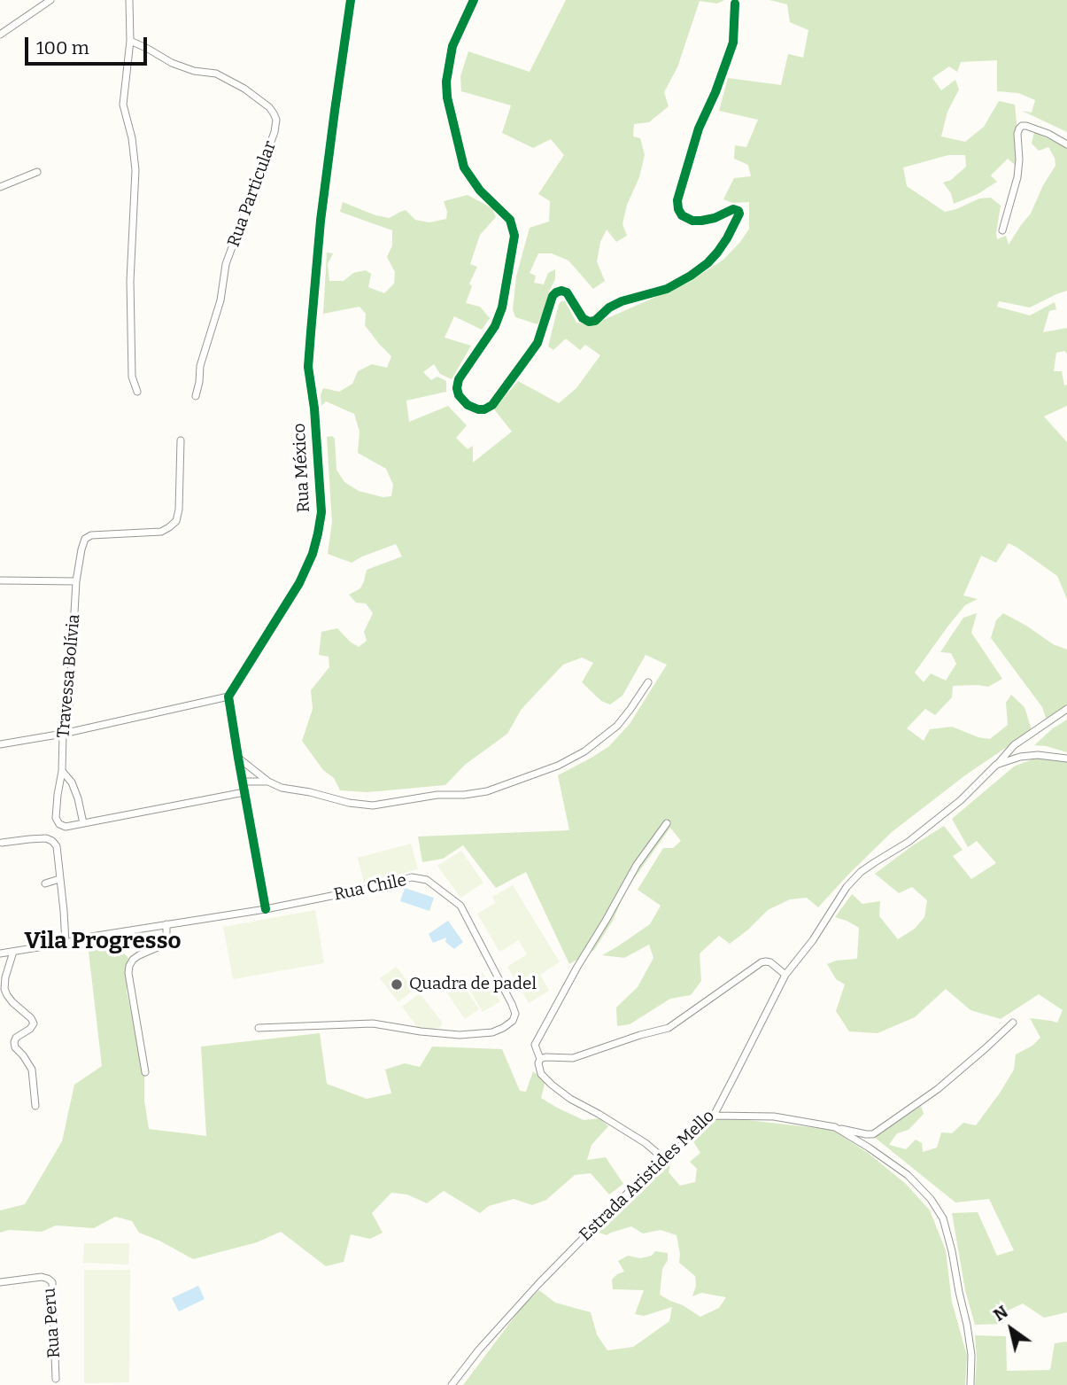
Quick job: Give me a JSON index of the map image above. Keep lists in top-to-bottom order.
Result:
{
  "streets": {
    "street": [
      "Rua Particular",
      "Rua México",
      "Travessa Bolívia",
      "Rua Chile",
      "Estrada Aristides Mello",
      "Rua Peru"
    ]
  },
  "districts": ["Vila Progresso"],
  "places": ["Quadra de padel"],
  "scale_bar": "100 m",
  "north": "top left"
}
